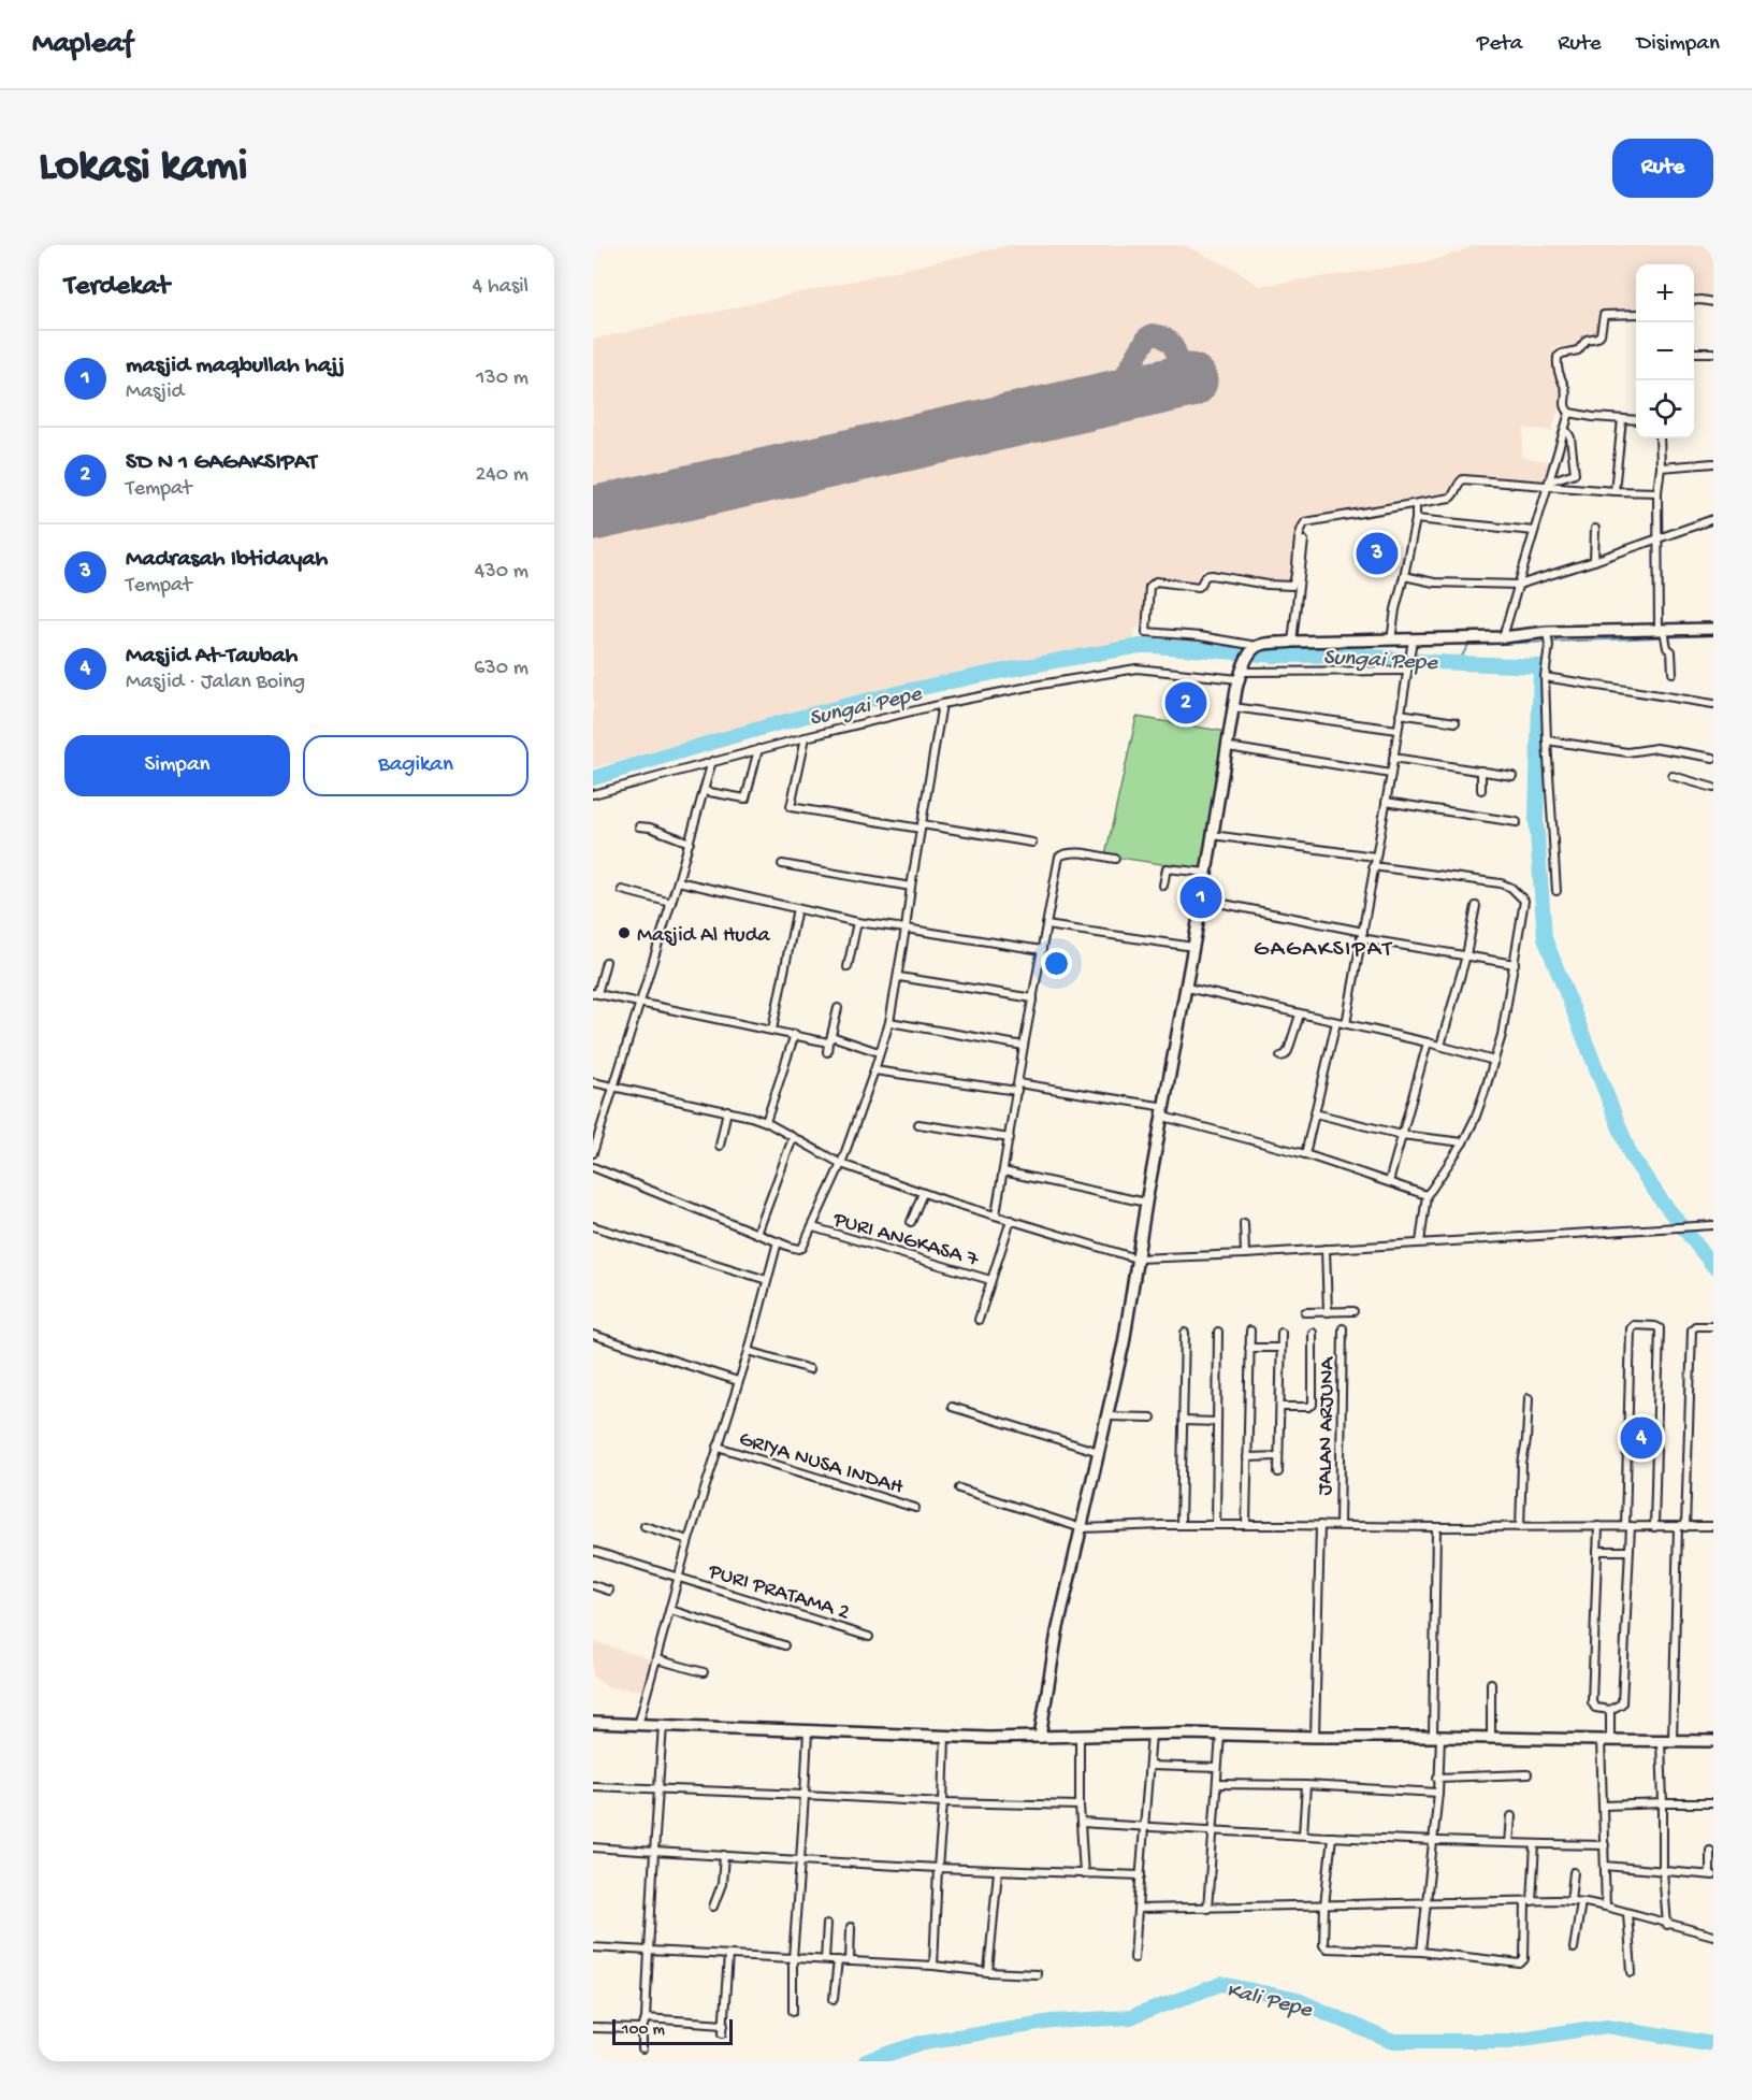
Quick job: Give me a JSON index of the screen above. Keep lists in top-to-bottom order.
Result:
{
  "streets": {
    "street": [
      "PURI ANGKASA 7",
      "JALAN ARJUNA",
      "GRIYA NUSA INDAH",
      "PURI PRATAMA 2"
    ]
  },
  "districts": ["GAGAKSIPAT"],
  "water": ["Sungai Pepe", "Kali Pepe"],
  "places": ["Masjid Al Huda"],
  "scale_bar": "100 m",
  "page": {
    "header": "Mapleaf",
    "nav": ["Peta", "Rute", "Disimpan"],
    "buttons": [
      "Rute",
      ["Simpan", "Bagikan"]
    ],
    "title": "Lokasi kami",
    "heading": ["Terdekat", "4 hasil"],
    "map_buttons": ["+", "−"],
    "list": [
      {
        "mark": "1",
        "name": "masjid maqbullah hajj",
        "note": "Masjid",
        "value": "130 m"
      },
      {
        "mark": "2",
        "name": "SD N 1 GAGAKSIPAT",
        "note": "Tempat",
        "value": "240 m"
      },
      {
        "mark": "3",
        "name": "Madrasah Ibtidayah",
        "note": "Tempat",
        "value": "430 m"
      },
      {
        "mark": "4",
        "name": "Masjid At-Taubah",
        "note": "Masjid · Jalan Boing",
        "value": "630 m"
      }
    ],
    "pins": [
      "3",
      "2",
      "1",
      "4"
    ],
    "scale": "100 m"
  }
}
